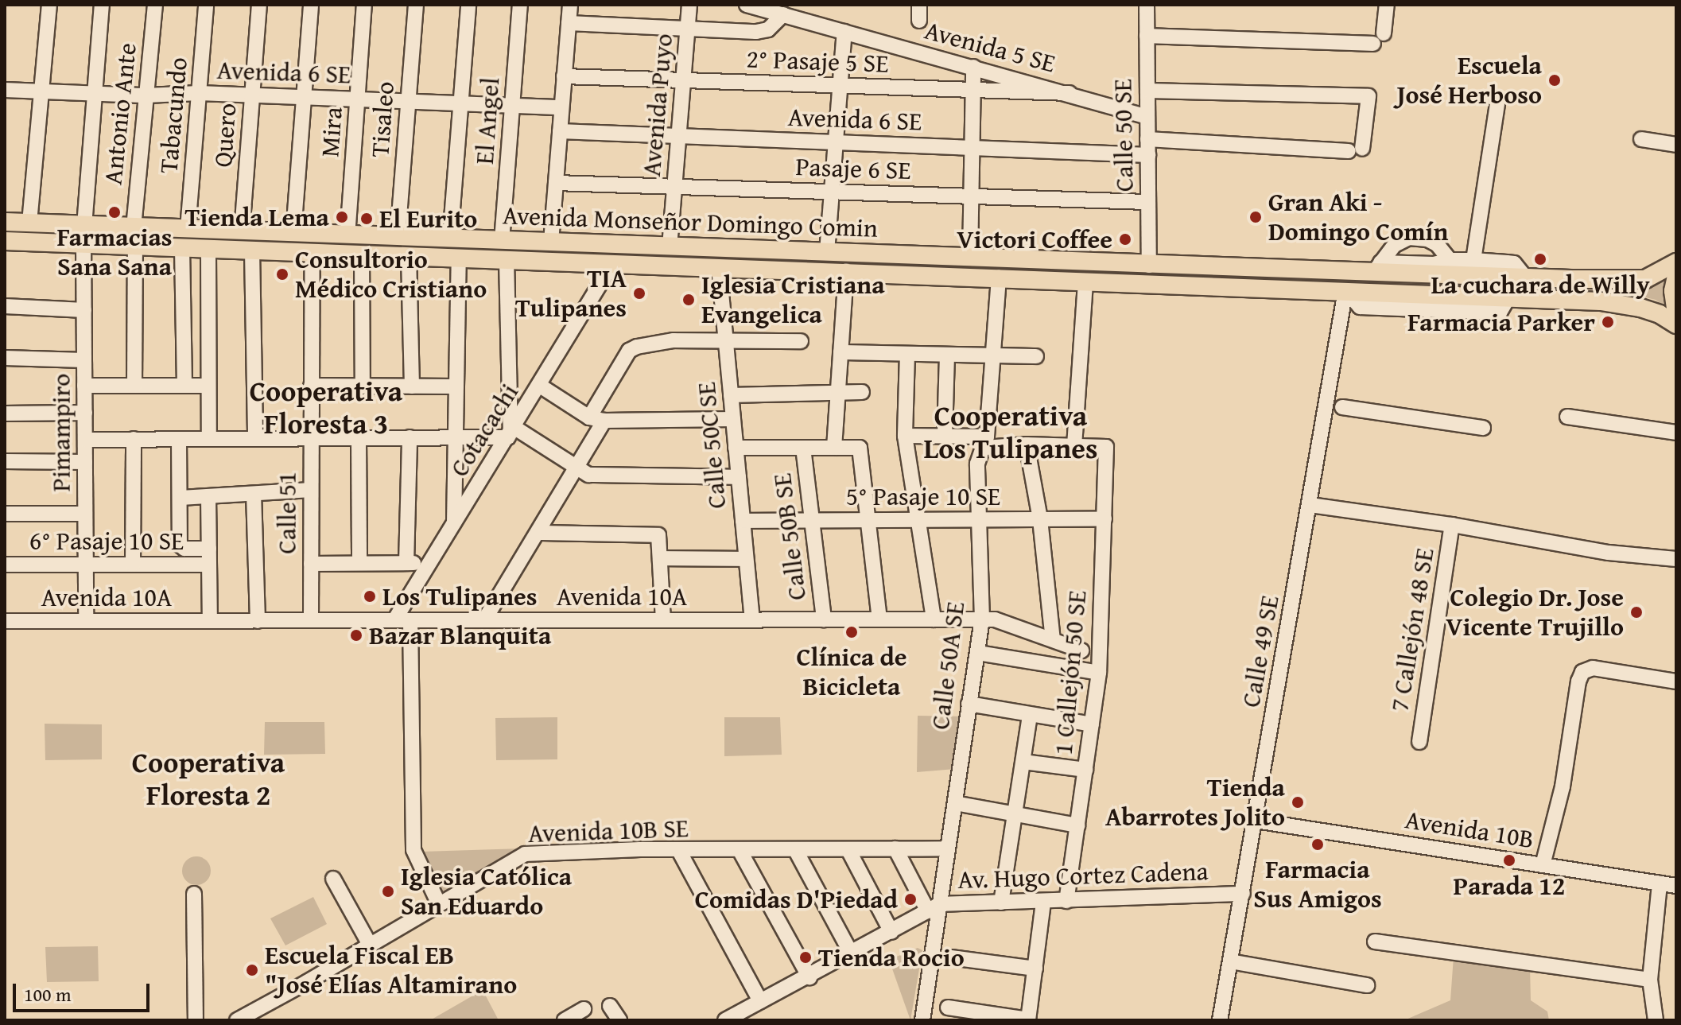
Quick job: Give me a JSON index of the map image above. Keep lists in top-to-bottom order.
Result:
{
  "streets": {
    "main road": ["Avenida Monseñor Domingo Comin"],
    "street": [
      "Avenida 5 SE",
      "2° Pasaje 5 SE",
      "Avenida 6 SE",
      "Avenida Puyo",
      "Antonio Ante",
      "Tabacundo",
      "Tisaleo",
      "El Angel",
      "Mira",
      "Quero",
      "Calle 50 SE",
      "Pasaje 6 SE",
      "Cotacachi",
      "Pimampiro",
      "Calle 50C SE",
      "5° Pasaje 10 SE",
      "Calle 51",
      "Calle 50B SE",
      "6° Pasaje 10 SE",
      "Avenida 10A",
      "7 Callejón 48 SE",
      "Calle 49 SE",
      "Calle 50A SE",
      "1 Callejón 50 SE",
      "Avenida 10B",
      "Avenida 10B SE",
      "Av. Hugo Cortez Cadena"
    ]
  },
  "crossings": [
    ["Avenida 5 SE", "2° Pasaje 5 SE"],
    ["Avenida 5 SE", "Calle 50 SE"],
    ["2° Pasaje 5 SE", "Avenida Puyo"],
    ["Avenida 6 SE", "Avenida Puyo"],
    ["Avenida 6 SE", "Antonio Ante"],
    ["Avenida 6 SE", "Tabacundo"],
    ["Avenida 6 SE", "Tisaleo"],
    ["Avenida 6 SE", "El Angel"],
    ["Avenida 6 SE", "Mira"],
    ["Avenida 6 SE", "Quero"],
    ["Avenida 6 SE", "Calle 50 SE"],
    ["Avenida Puyo", "Pasaje 6 SE"],
    ["Avenida Puyo", "Avenida Monseñor Domingo Comin"],
    ["Antonio Ante", "Avenida Monseñor Domingo Comin"],
    ["Tabacundo", "Avenida Monseñor Domingo Comin"],
    ["Tisaleo", "Avenida Monseñor Domingo Comin"],
    ["El Angel", "Avenida Monseñor Domingo Comin"],
    ["Quero", "Avenida Monseñor Domingo Comin"],
    ["Calle 50 SE", "Pasaje 6 SE"],
    ["Calle 50 SE", "Avenida Monseñor Domingo Comin"],
    ["Avenida Monseñor Domingo Comin", "Cotacachi"],
    ["Avenida Monseñor Domingo Comin", "Pimampiro"],
    ["Avenida Monseñor Domingo Comin", "Calle 50C SE"],
    ["Avenida Monseñor Domingo Comin", "Calle 51"],
    ["Avenida Monseñor Domingo Comin", "Calle 49 SE"],
    ["Avenida Monseñor Domingo Comin", "Calle 50A SE"],
    ["Cotacachi", "Avenida 10A"],
    ["Pimampiro", "6° Pasaje 10 SE"],
    ["Pimampiro", "Avenida 10A"],
    ["Calle 50C SE", "5° Pasaje 10 SE"],
    ["Calle 50C SE", "Avenida 10A"],
    ["5° Pasaje 10 SE", "Calle 50B SE"],
    ["5° Pasaje 10 SE", "Calle 50A SE"],
    ["5° Pasaje 10 SE", "1 Callejón 50 SE"],
    ["Calle 51", "Avenida 10A"],
    ["Calle 50B SE", "Avenida 10A"],
    ["Avenida 10A", "Calle 50A SE"],
    ["Calle 49 SE", "Avenida 10B"],
    ["Calle 49 SE", "Av. Hugo Cortez Cadena"],
    ["Calle 50A SE", "Avenida 10B SE"],
    ["Calle 50A SE", "Av. Hugo Cortez Cadena"],
    ["1 Callejón 50 SE", "Av. Hugo Cortez Cadena"]
  ],
  "districts": ["Cooperativa Floresta 3", "Cooperativa Los Tulipanes", "Cooperativa Floresta 2"],
  "places": [
    "Escuela José Herboso",
    "Farmacias Sana Sana",
    "Tienda Lema",
    "Gran Aki - Domingo Comín",
    "El Eurito",
    "Victori Coffee",
    "La cuchara de Willy",
    "Consultorio Médico Cristiano",
    "TIA Tulipanes",
    "Iglesia Cristiana Evangelica",
    "Farmacia Parker",
    "Los Tulipanes",
    "Colegio Dr. Jose Vicente Trujillo",
    "Clínica de Bicicleta",
    "Bazar Blanquita",
    "Tienda Abarrotes Jolito",
    "Farmacia Sus Amigos",
    "Parada 12",
    "Iglesia Católica San Eduardo",
    "Comidas D'Piedad",
    "Tienda Rocio",
    "Escuela Fiscal EB \"José Elías Altamirano"
  ],
  "scale_bar": "100 m"
}
